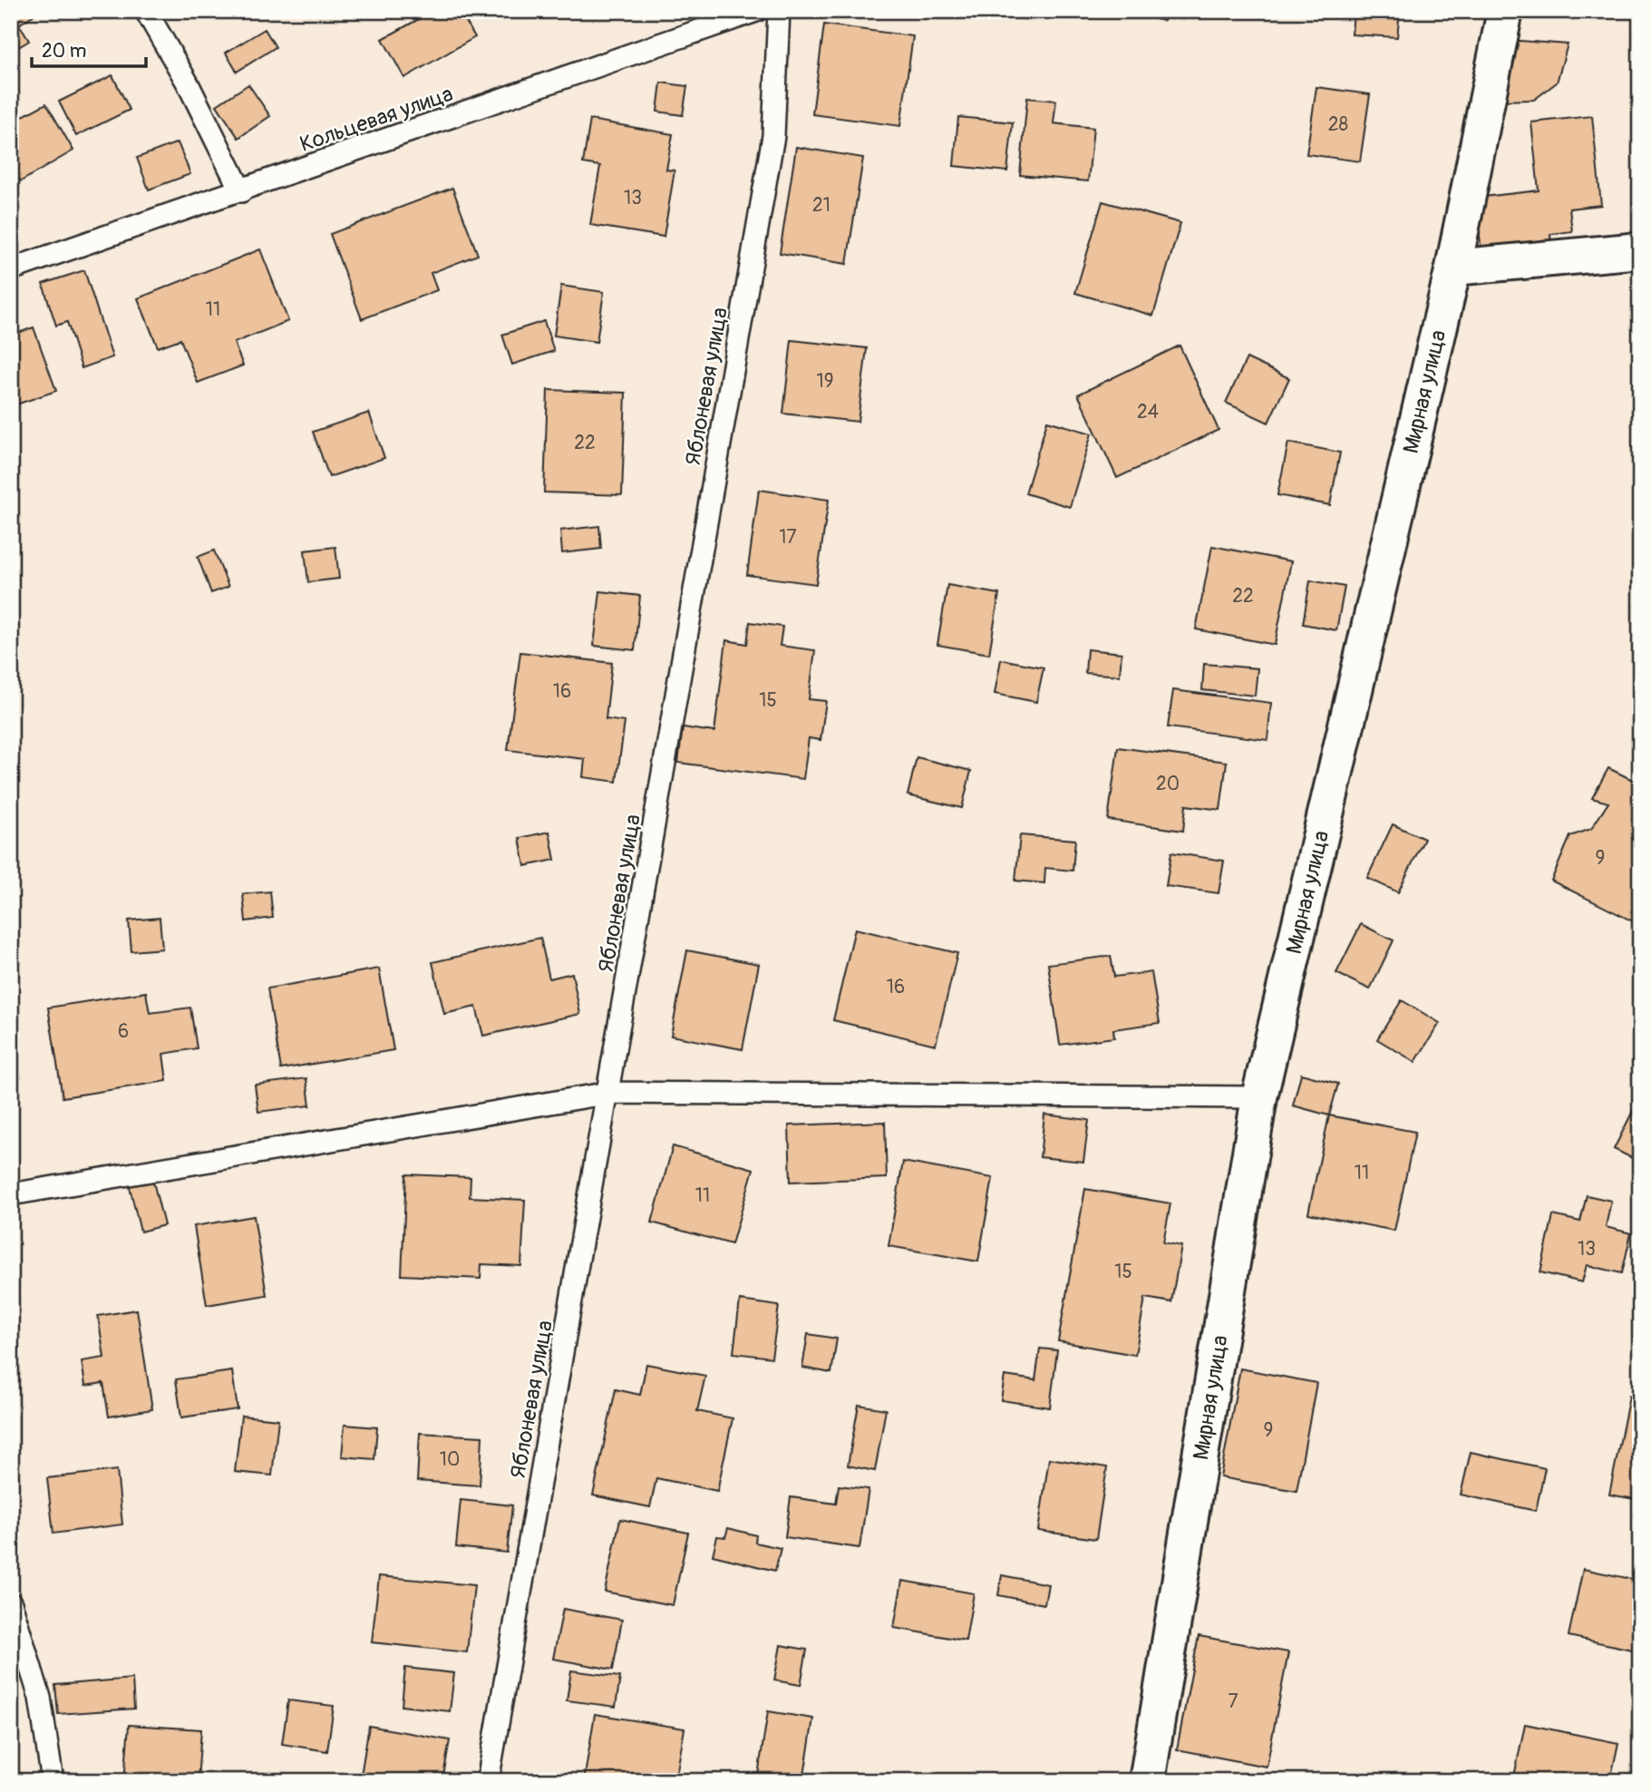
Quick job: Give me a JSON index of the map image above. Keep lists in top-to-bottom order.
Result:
{
  "streets": {
    "street": ["Мирная улица"],
    "lane": ["Кольцевая улица", "Яблоневая улица"]
  },
  "house_numbers": [
    "28",
    "13",
    "21",
    "11",
    "19",
    "24",
    "22",
    "17",
    "22",
    "16",
    "15",
    "20",
    "9",
    "16",
    "6",
    "11",
    "11",
    "13",
    "15",
    "9",
    "10",
    "7"
  ],
  "scale_bar": "20 m"
}
